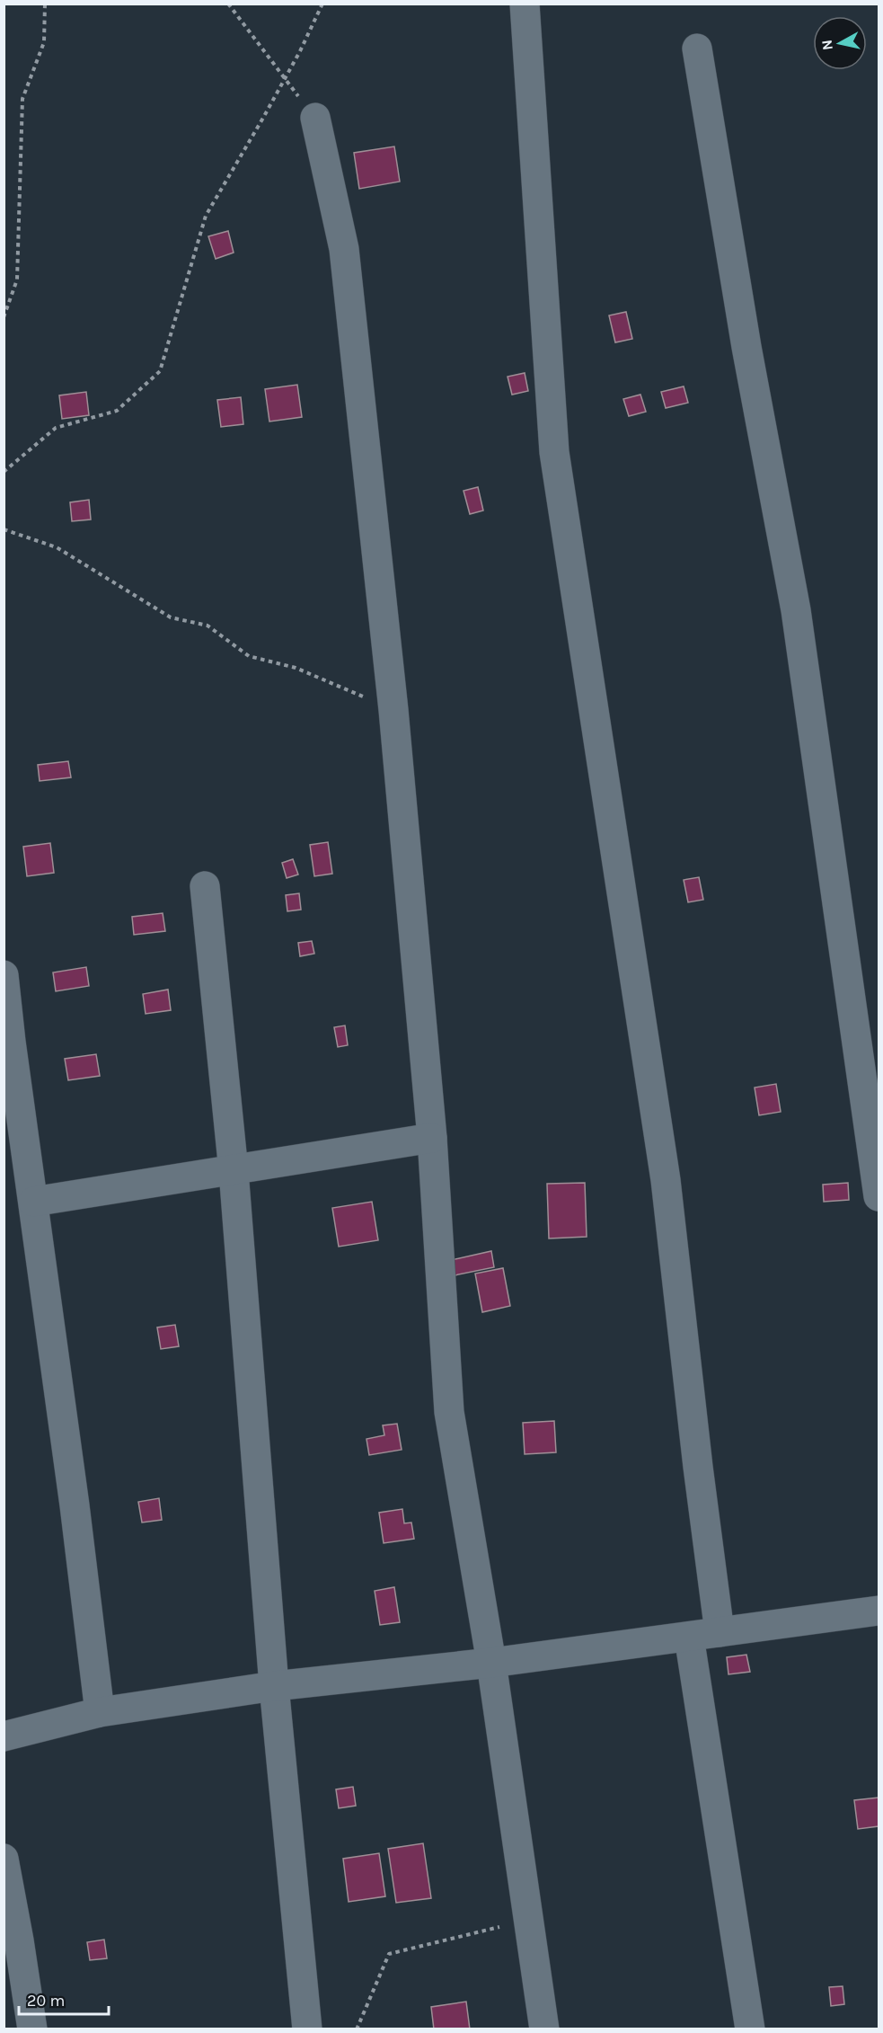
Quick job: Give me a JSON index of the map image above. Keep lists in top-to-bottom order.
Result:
{
  "scale_bar": "20 m",
  "north": "left"
}
